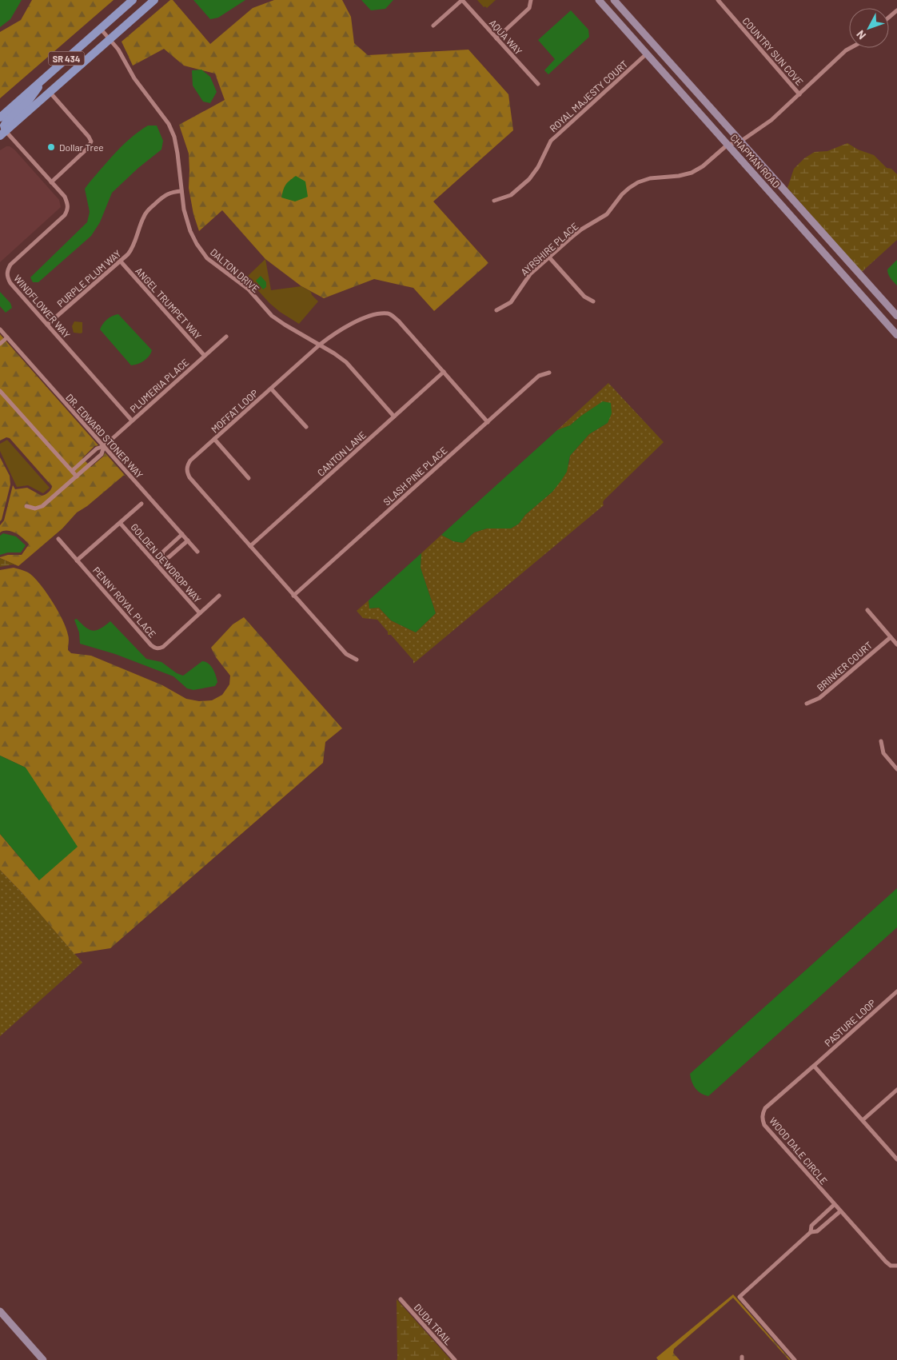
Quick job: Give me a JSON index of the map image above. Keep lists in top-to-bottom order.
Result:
{
  "streets": {
    "main road": ["SR 434"],
    "street": [
      "AQUA WAY",
      "COUNTRY SUN COVE",
      "ROYAL MAJESTY COURT",
      "CHAPMAN ROAD",
      "AYRSHIRE PLACE",
      "DALTON DRIVE",
      "PURPLE PLUM WAY",
      "ANGEL TRUMPET WAY",
      "WINDFLOWER WAY",
      "PLUMERIA PLACE",
      "MOFFAT LOOP",
      "DR. EDWARD STONER WAY",
      "CANTON LANE",
      "SLASH PINE PLACE",
      "GOLDEN DEWDROP WAY",
      "PENNY ROYAL PLACE",
      "BRINKER COURT",
      "PASTURE LOOP",
      "WOOD DALE CIRCLE",
      "DUDA TRAIL"
    ]
  },
  "crossings": [
    ["COUNTRY SUN COVE", "AYRSHIRE PLACE"],
    ["SR 434", "DALTON DRIVE"],
    ["SR 434", "WINDFLOWER WAY"],
    ["ROYAL MAJESTY COURT", "CHAPMAN ROAD"],
    ["CHAPMAN ROAD", "AYRSHIRE PLACE"],
    ["DALTON DRIVE", "PURPLE PLUM WAY"],
    ["DALTON DRIVE", "MOFFAT LOOP"],
    ["DALTON DRIVE", "CANTON LANE"],
    ["PURPLE PLUM WAY", "ANGEL TRUMPET WAY"],
    ["PURPLE PLUM WAY", "WINDFLOWER WAY"],
    ["ANGEL TRUMPET WAY", "PLUMERIA PLACE"],
    ["WINDFLOWER WAY", "PLUMERIA PLACE"],
    ["PLUMERIA PLACE", "DR. EDWARD STONER WAY"],
    ["MOFFAT LOOP", "CANTON LANE"],
    ["MOFFAT LOOP", "SLASH PINE PLACE"],
    ["GOLDEN DEWDROP WAY", "PENNY ROYAL PLACE"],
    ["PASTURE LOOP", "WOOD DALE CIRCLE"]
  ],
  "places": ["Dollar Tree"],
  "north": "bottom left"
}
